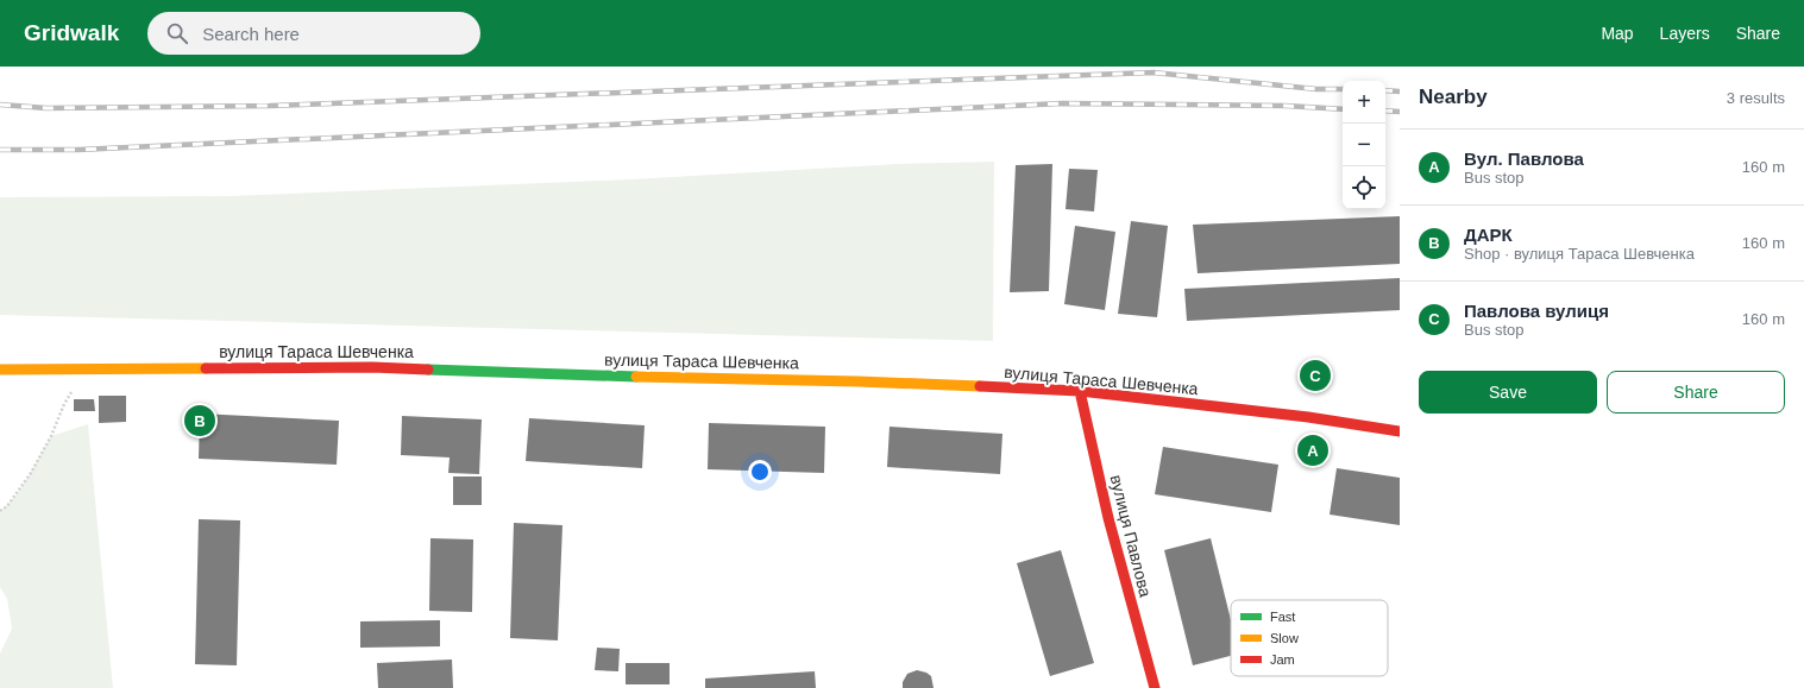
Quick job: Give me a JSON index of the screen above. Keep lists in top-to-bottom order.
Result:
{
  "streets": {
    "main road": ["вулиця Тараса Шевченка", "вулиця Павлова"]
  },
  "crossings": [
    ["вулиця Тараса Шевченка", "вулиця Павлова"]
  ],
  "legend": ["Fast", "Slow", "Jam"],
  "page": {
    "header": "Gridwalk",
    "search": "Search here",
    "nav": ["Map", "Layers", "Share"],
    "heading": ["Nearby", "3 results"],
    "map_buttons": ["+", "−"],
    "list": [
      {
        "mark": "A",
        "name": "Вул. Павлова",
        "note": "Bus stop",
        "value": "160 m"
      },
      {
        "mark": "B",
        "name": "ДАРК",
        "note": "Shop · вулиця Тараса Шевченка",
        "value": "160 m"
      },
      {
        "mark": "C",
        "name": "Павлова вулиця",
        "note": "Bus stop",
        "value": "160 m"
      }
    ],
    "buttons": ["Save", "Share"],
    "pins": ["C", "B", "A"]
  }
}
